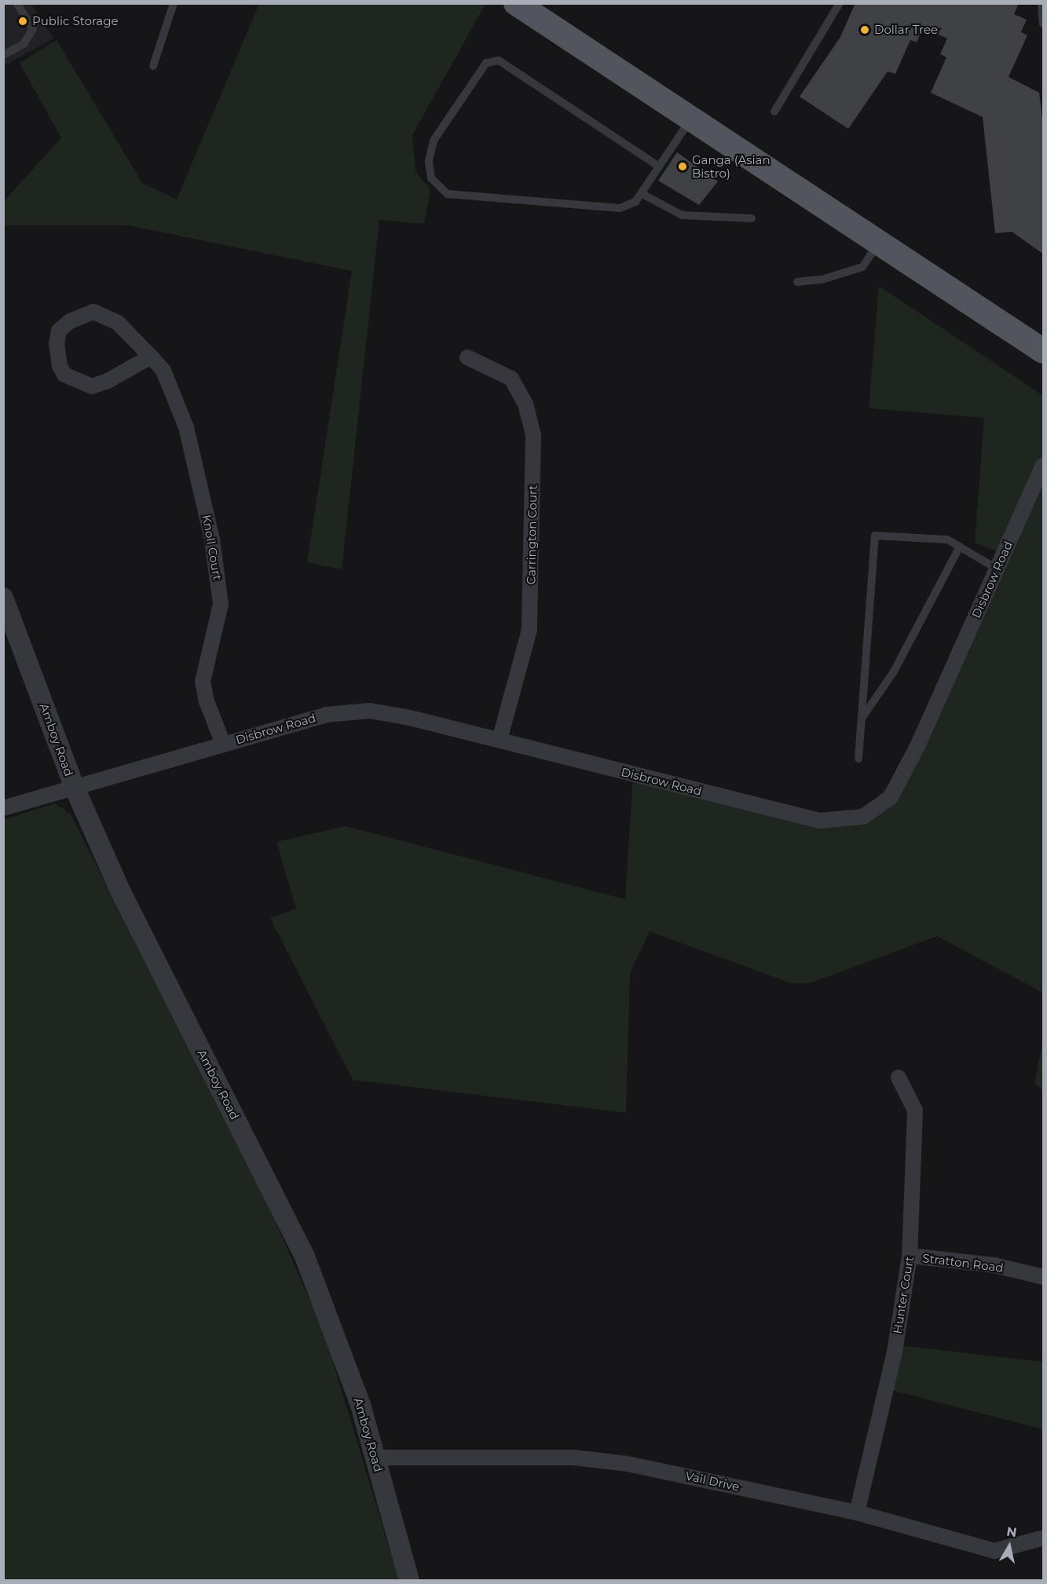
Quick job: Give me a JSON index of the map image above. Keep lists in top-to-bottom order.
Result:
{
  "streets": {
    "street": [
      "Carrington Court",
      "Knoll Court",
      "Disbrow Road",
      "Amboy Road",
      "Stratton Road",
      "Hunter Court",
      "Vail Drive"
    ]
  },
  "crossings": [
    ["Carrington Court", "Disbrow Road"],
    ["Knoll Court", "Disbrow Road"],
    ["Disbrow Road", "Amboy Road"],
    ["Amboy Road", "Vail Drive"],
    ["Stratton Road", "Hunter Court"],
    ["Hunter Court", "Vail Drive"]
  ],
  "places": ["Public Storage", "Dollar Tree", "Ganga (Asian Bistro)"],
  "north": "top"
}
